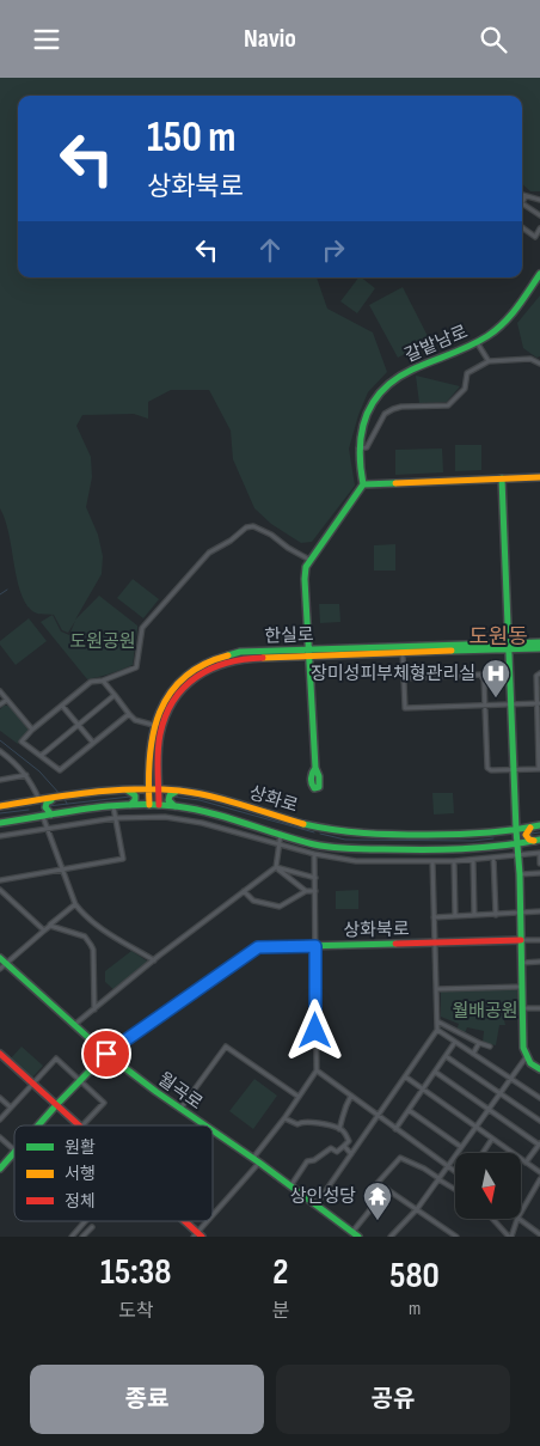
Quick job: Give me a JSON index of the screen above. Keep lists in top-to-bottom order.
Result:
{
  "streets": {
    "main road": [
      "갈밭남로",
      "한실로",
      "상화로",
      "상화북로",
      "월곡로"
    ]
  },
  "crossings": [
    ["한실로", "상화로"],
    ["상화북로", "월곡로"]
  ],
  "districts": ["도원동"],
  "parks": ["도원공원", "월배공원"],
  "places": {
    "hospital": ["장미성피부체형관리실"],
    "temple": ["상인성당"]
  },
  "legend": ["원활", "서행", "정체"],
  "north": "bottom",
  "page": {
    "header": "Navio",
    "turn": ["150 m", "상화북로"],
    "eta": [
      "15:38",
      "도착",
      "2",
      "분",
      "580",
      "m"
    ],
    "buttons": ["종료", "공유"]
  }
}
